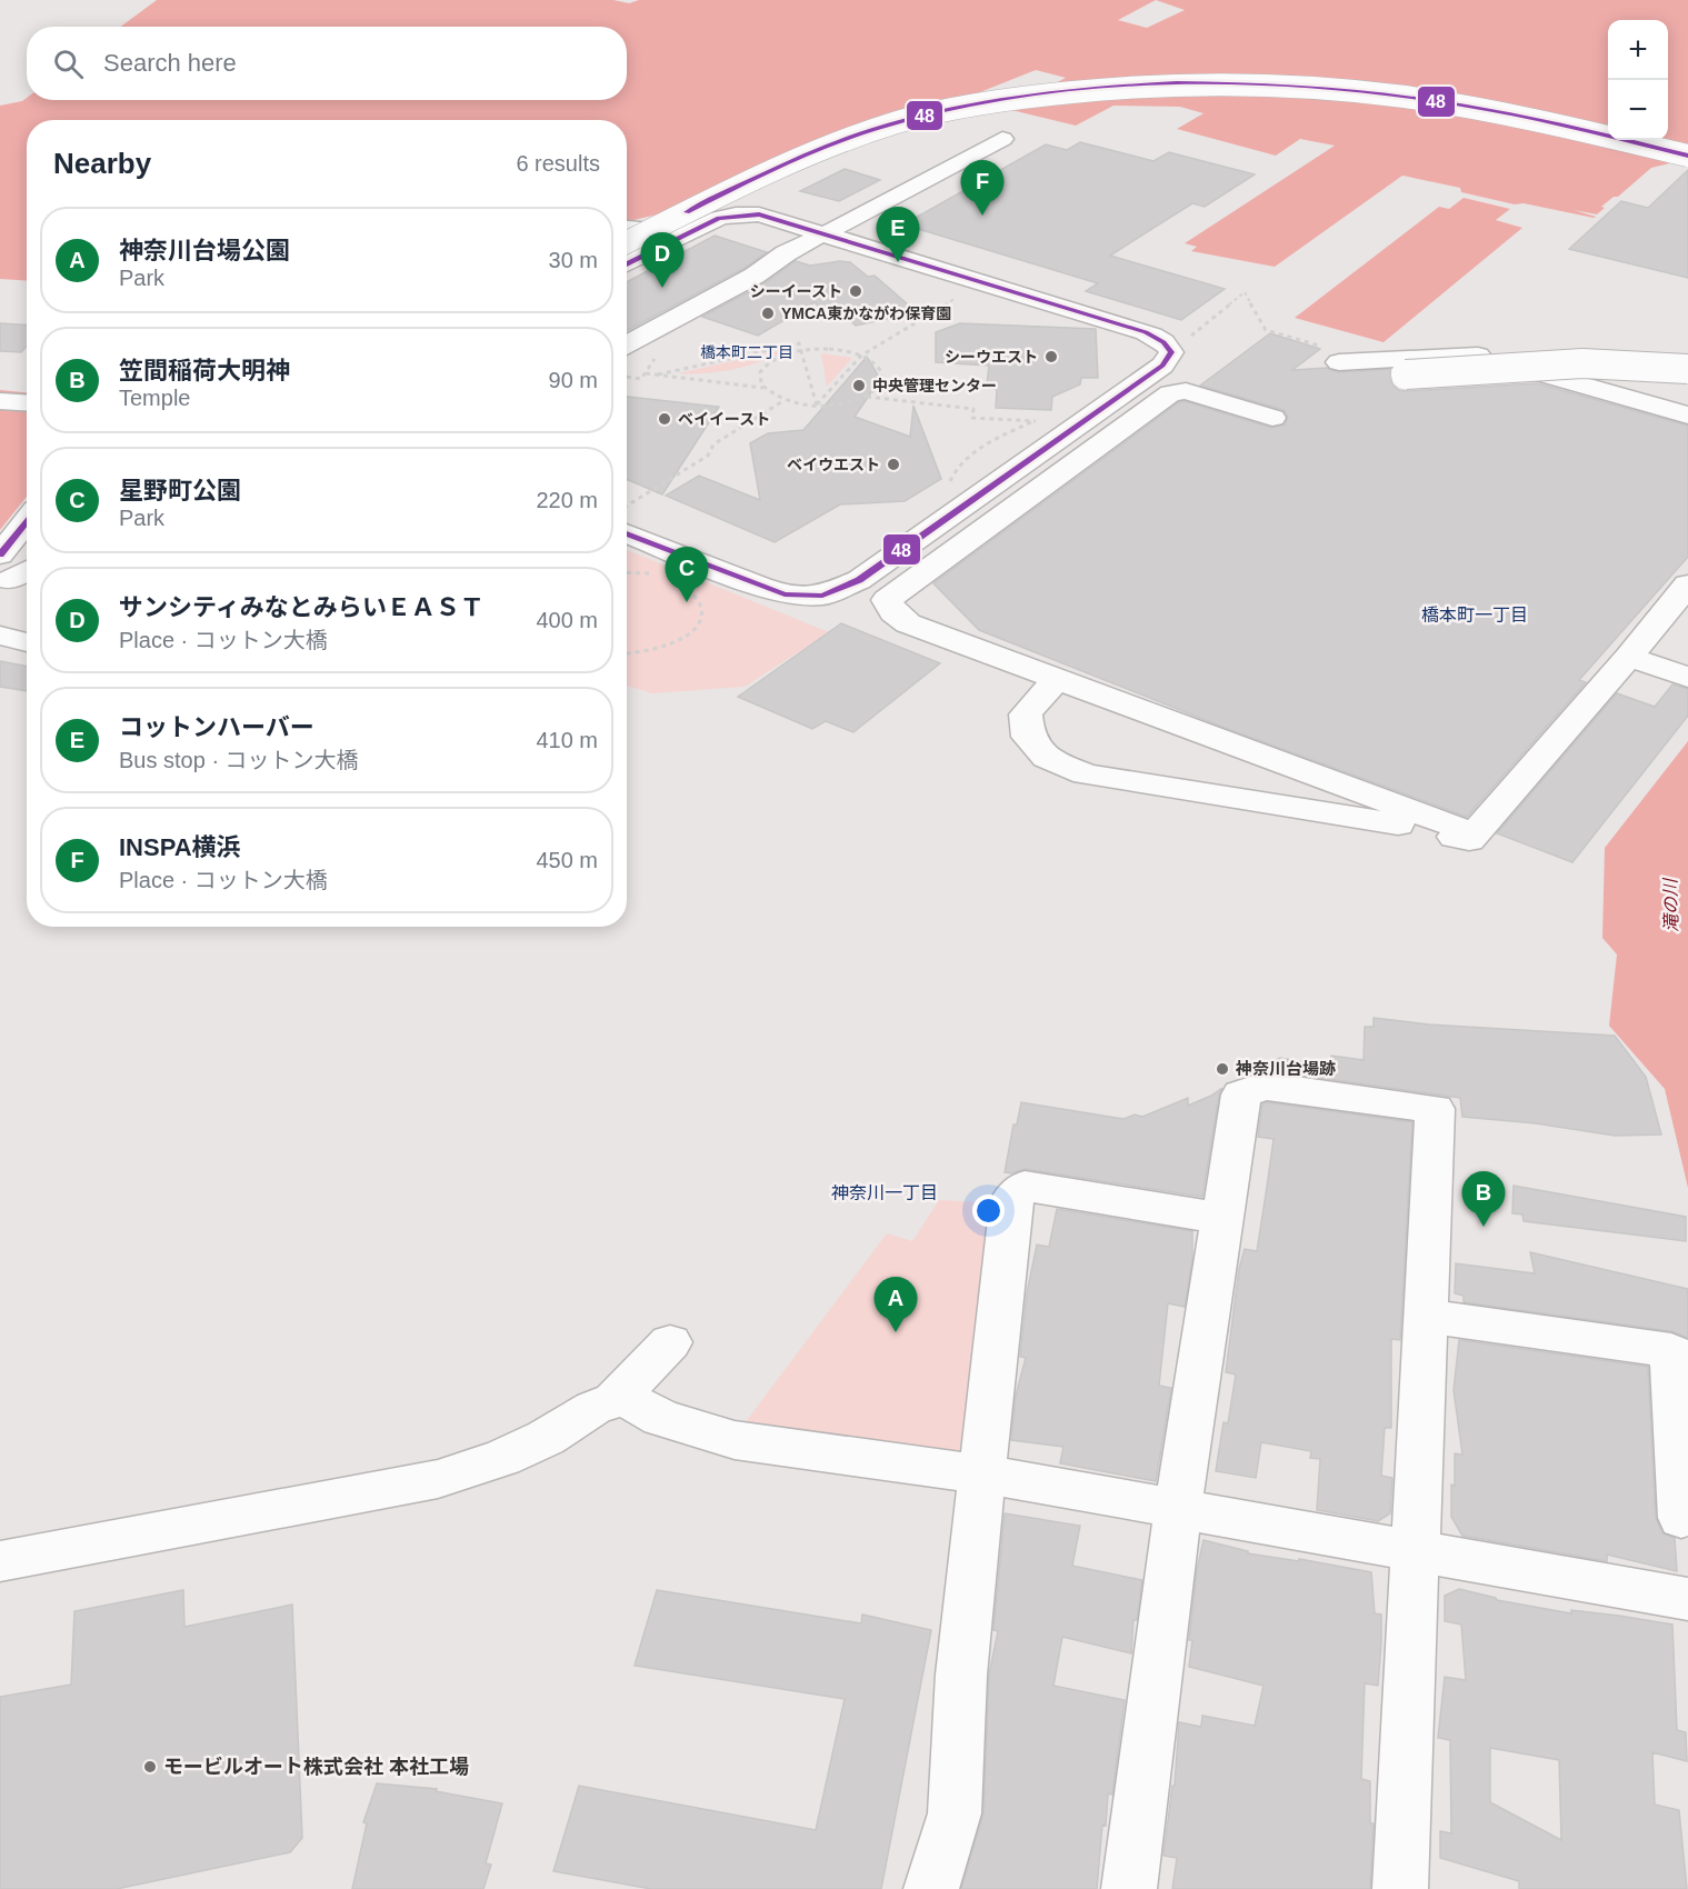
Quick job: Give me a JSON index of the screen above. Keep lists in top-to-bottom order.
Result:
{
  "districts": ["橋本町二丁目", "橋本町一丁目", "神奈川一丁目"],
  "water": ["滝の川"],
  "places": [
    "シーイースト",
    "YMCA東かながわ保育園",
    "シーウエスト",
    "中央管理センター",
    "ベイイースト",
    "ベイウエスト",
    "神奈川台場跡",
    "モービルオート株式会社 本社工場"
  ],
  "lines": ["transit line 48"],
  "page": {
    "map_buttons": ["+", "−"],
    "search": "Search here",
    "heading": ["Nearby", "6 results"],
    "pins": [
      "F",
      "E",
      "D",
      "C",
      "B",
      "A"
    ],
    "list": [
      {
        "mark": "A",
        "name": "神奈川台場公園",
        "note": "Park",
        "value": "30 m"
      },
      {
        "mark": "B",
        "name": "笠間稲荷大明神",
        "note": "Temple",
        "value": "90 m"
      },
      {
        "mark": "C",
        "name": "星野町公園",
        "note": "Park",
        "value": "220 m"
      },
      {
        "mark": "D",
        "name": "サンシティみなとみらいＥＡＳＴ",
        "note": "Place · コットン大橋",
        "value": "400 m"
      },
      {
        "mark": "E",
        "name": "コットンハーバー",
        "note": "Bus stop · コットン大橋",
        "value": "410 m"
      },
      {
        "mark": "F",
        "name": "INSPA横浜",
        "note": "Place · コットン大橋",
        "value": "450 m"
      }
    ]
  }
}
